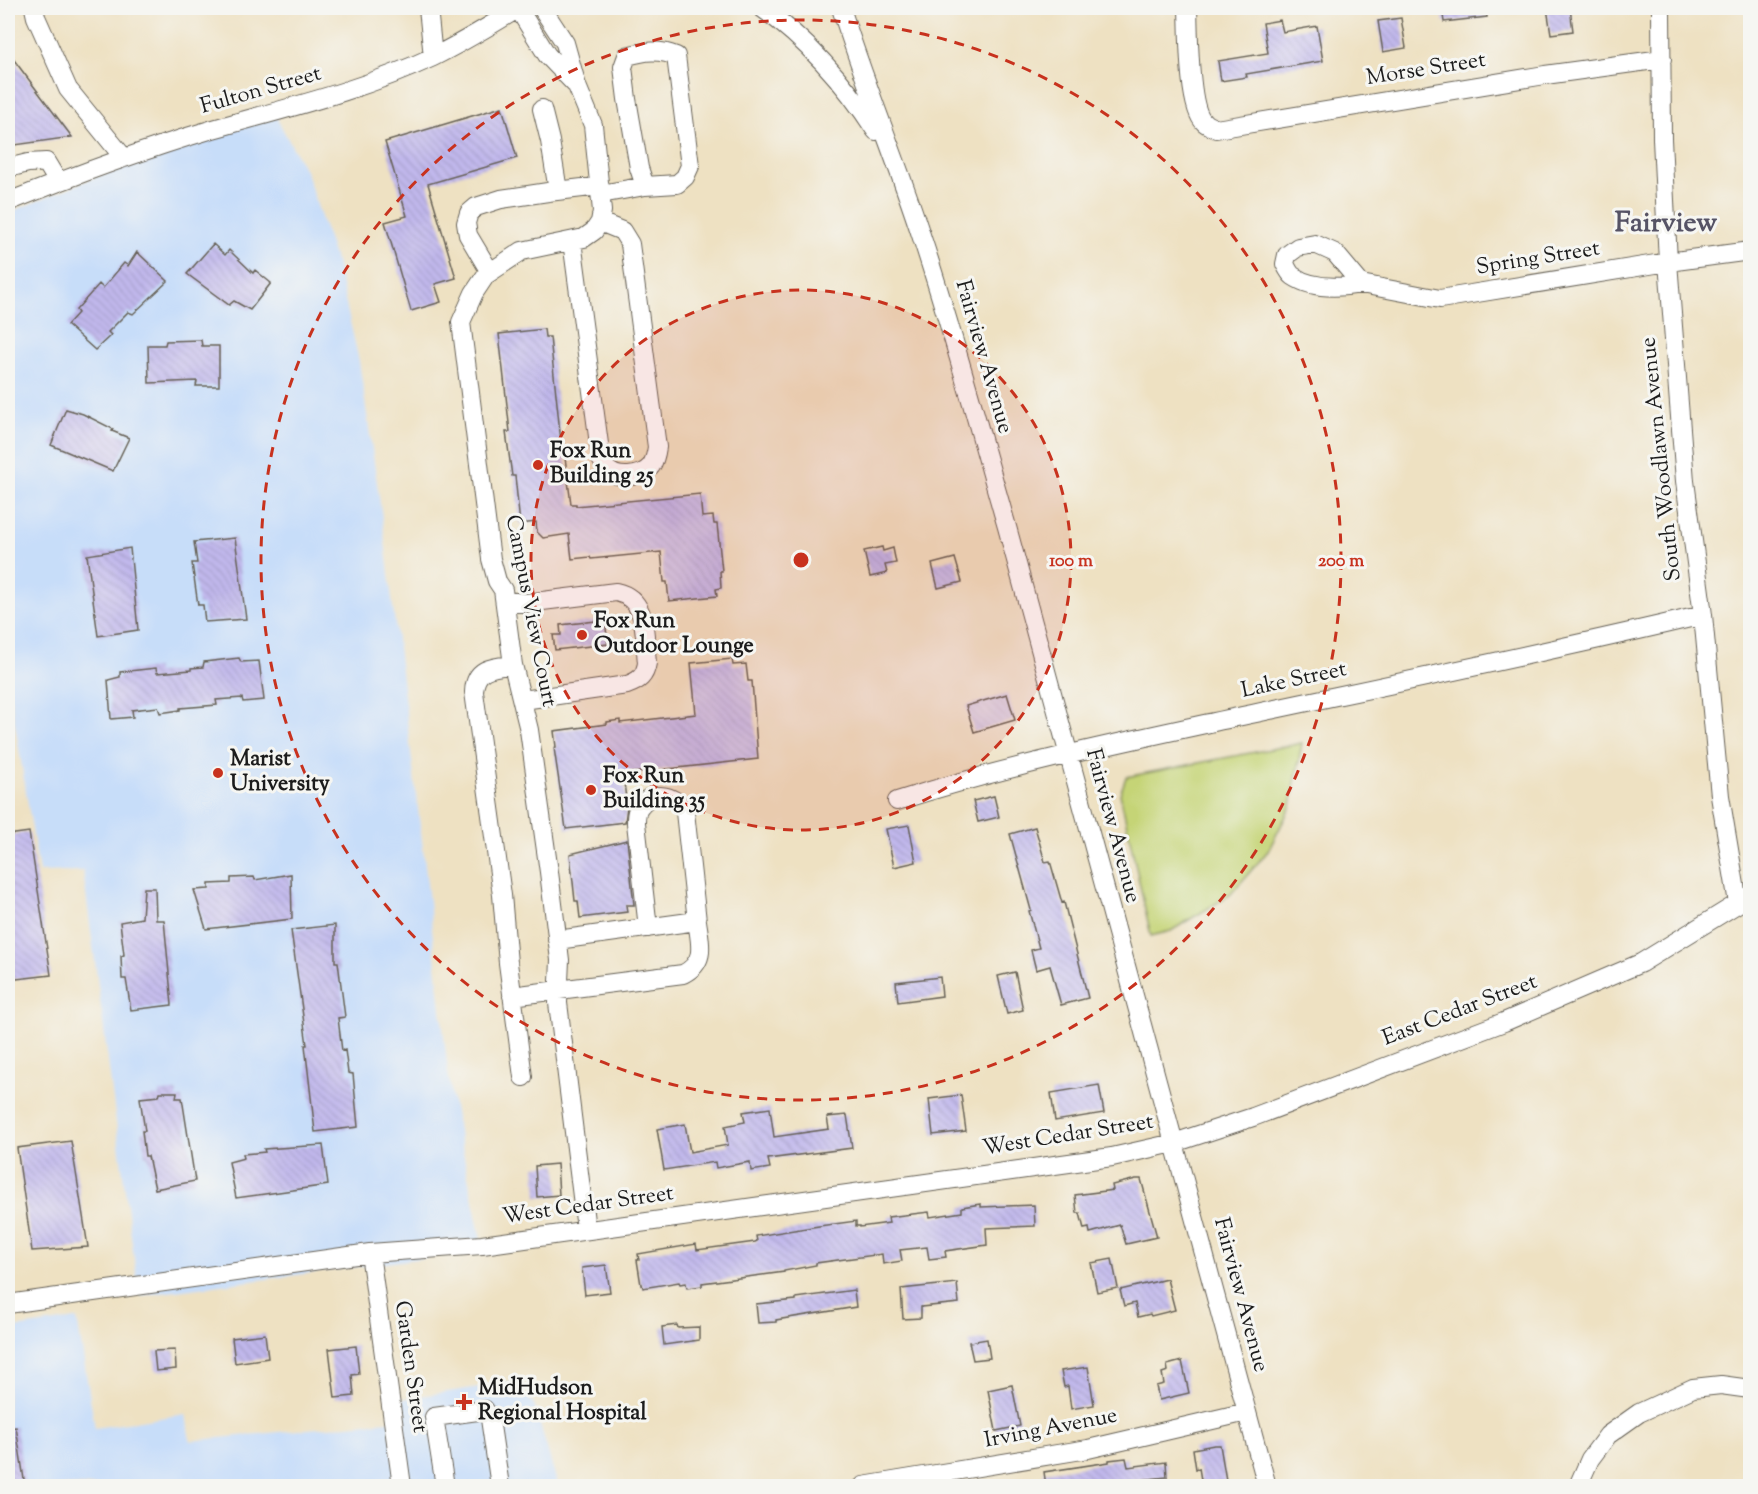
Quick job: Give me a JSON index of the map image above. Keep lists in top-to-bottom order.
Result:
{
  "streets": {
    "street": [
      "Morse Street",
      "Fulton Street",
      "Spring Street",
      "Fairview Avenue",
      "South Woodlawn Avenue",
      "Campus View Court",
      "Lake Street",
      "East Cedar Street",
      "West Cedar Street",
      "Garden Street",
      "Irving Avenue"
    ]
  },
  "crossings": [
    ["Morse Street", "South Woodlawn Avenue"],
    ["Spring Street", "South Woodlawn Avenue"],
    ["Fairview Avenue", "Lake Street"],
    ["Fairview Avenue", "East Cedar Street"],
    ["Fairview Avenue", "West Cedar Street"],
    ["Fairview Avenue", "Irving Avenue"],
    ["South Woodlawn Avenue", "Lake Street"],
    ["South Woodlawn Avenue", "East Cedar Street"],
    ["Campus View Court", "West Cedar Street"],
    ["East Cedar Street", "West Cedar Street"],
    ["West Cedar Street", "Garden Street"]
  ],
  "districts": ["Fairview"],
  "places": {
    "other": [
      "Fox Run Building 25",
      "Fox Run Outdoor Lounge",
      "Marist University",
      "Fox Run Building 35"
    ],
    "health": ["MidHudson Regional Hospital"]
  },
  "rings": ["100 m", "200 m"]
}
